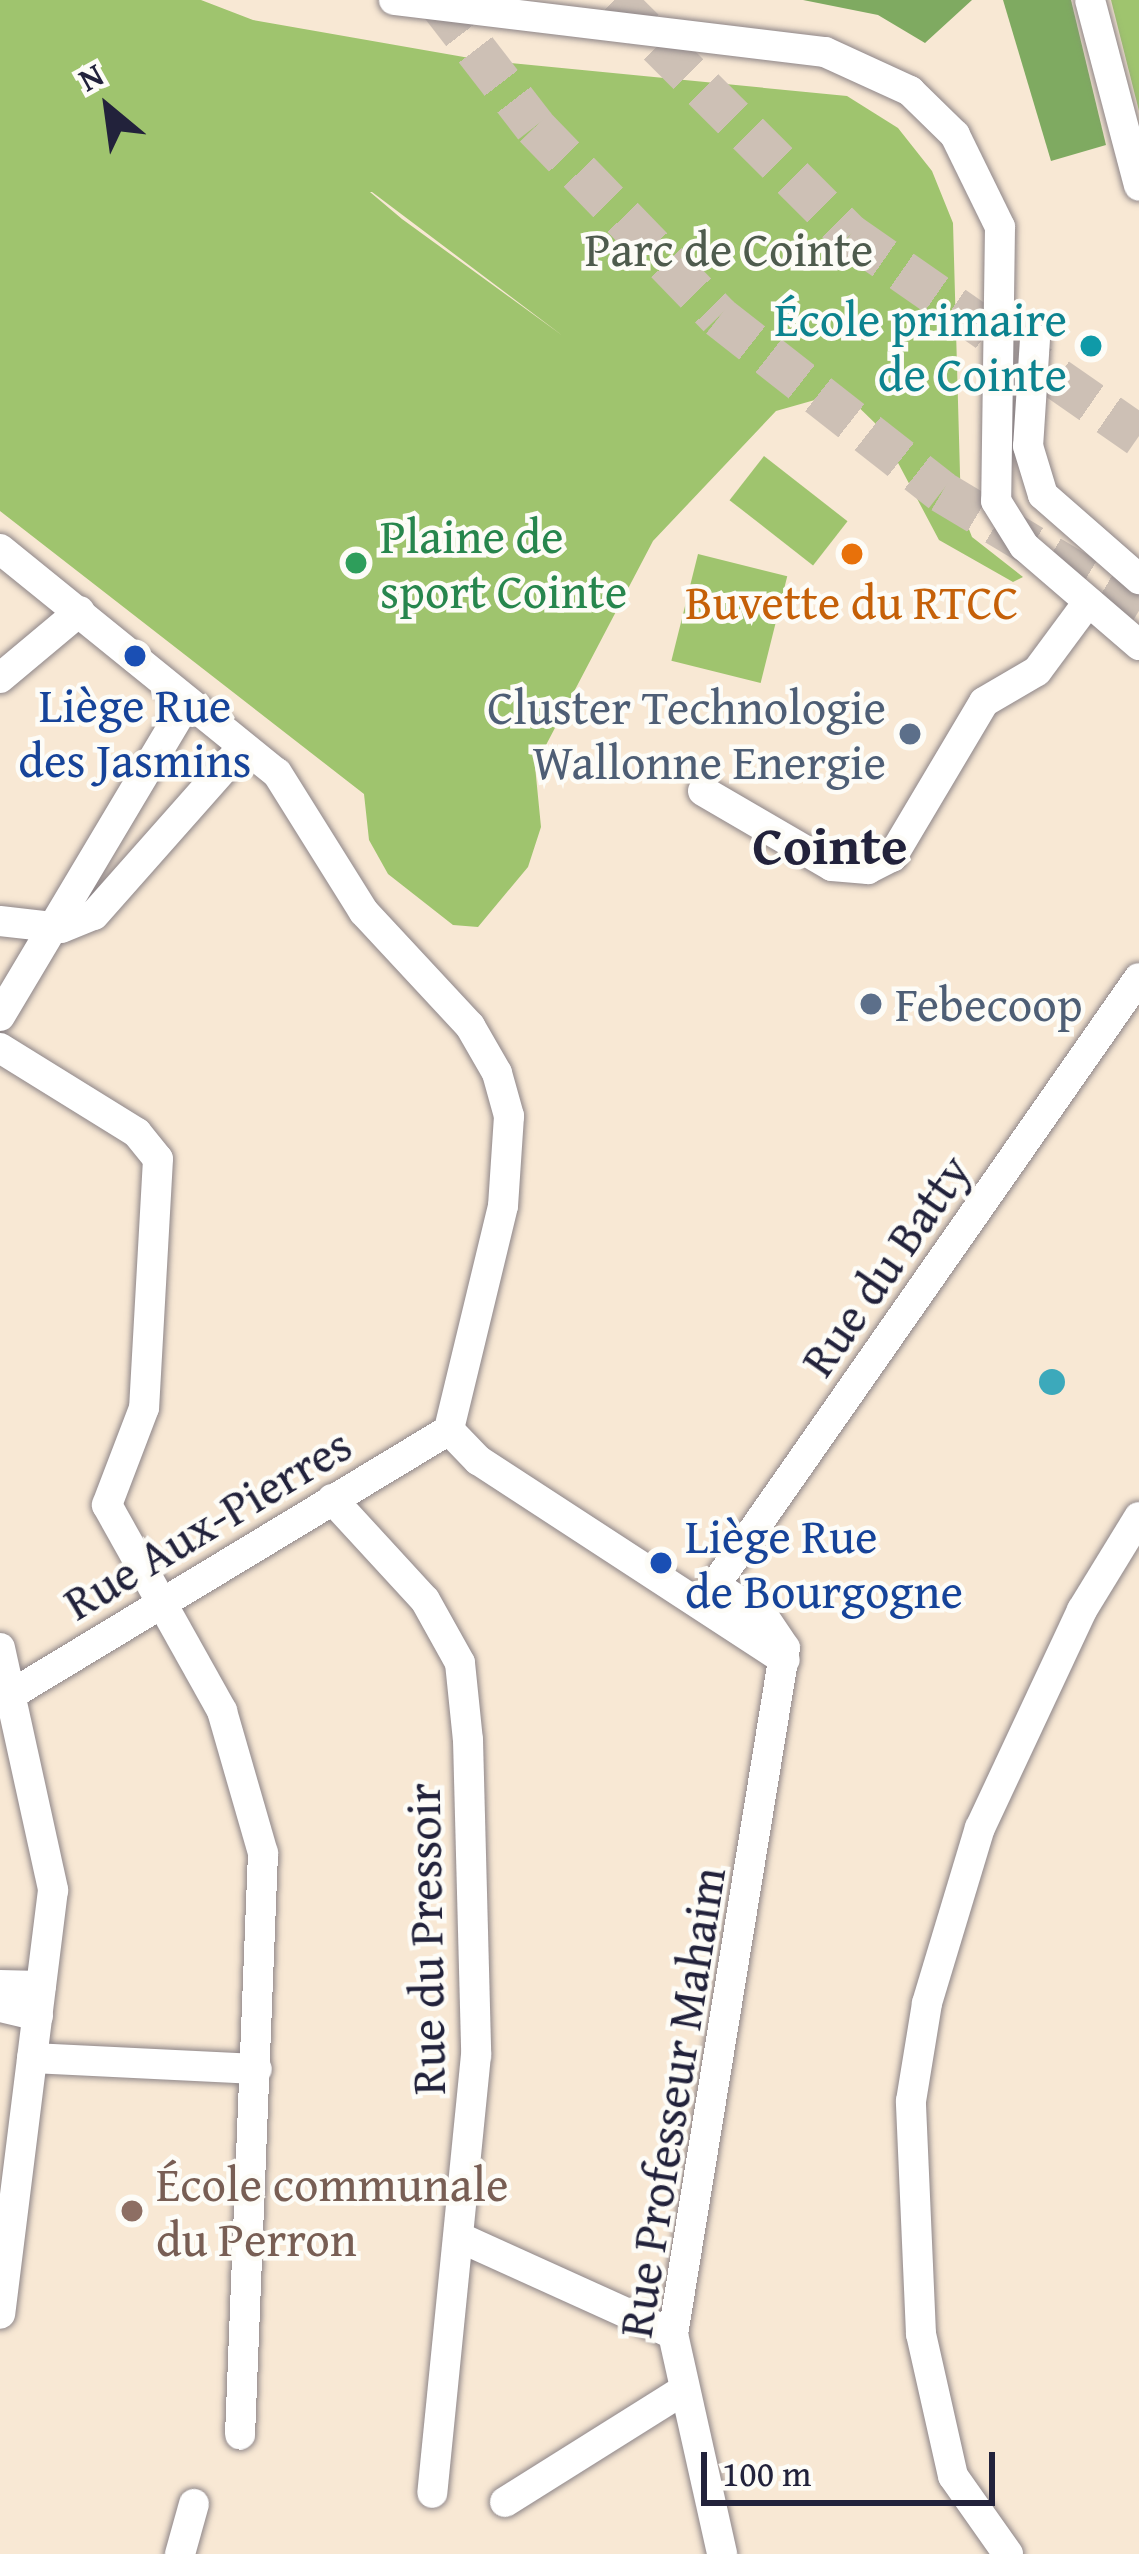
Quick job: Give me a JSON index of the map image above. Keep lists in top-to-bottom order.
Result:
{
  "streets": {
    "street": [
      "Rue du Batty",
      "Rue Aux-Pierres",
      "Rue du Pressoir",
      "Rue Professeur Mahaim"
    ]
  },
  "crossings": [
    ["Rue du Batty", "Rue Professeur Mahaim"],
    ["Rue Aux-Pierres", "Rue du Pressoir"],
    ["Rue Aux-Pierres", "Rue Professeur Mahaim"]
  ],
  "districts": ["Cointe"],
  "parks": ["Parc de Cointe"],
  "places": [
    "École primaire de Cointe",
    "Buvette du RTCC",
    "Plaine de sport Cointe",
    "Liège Rue des Jasmins",
    "Cluster Technologie Wallonne Energie",
    "Febecoop",
    "Liège Rue de Bourgogne",
    "École communale du Perron"
  ],
  "scale_bar": "100 m",
  "north": "top left"
}
